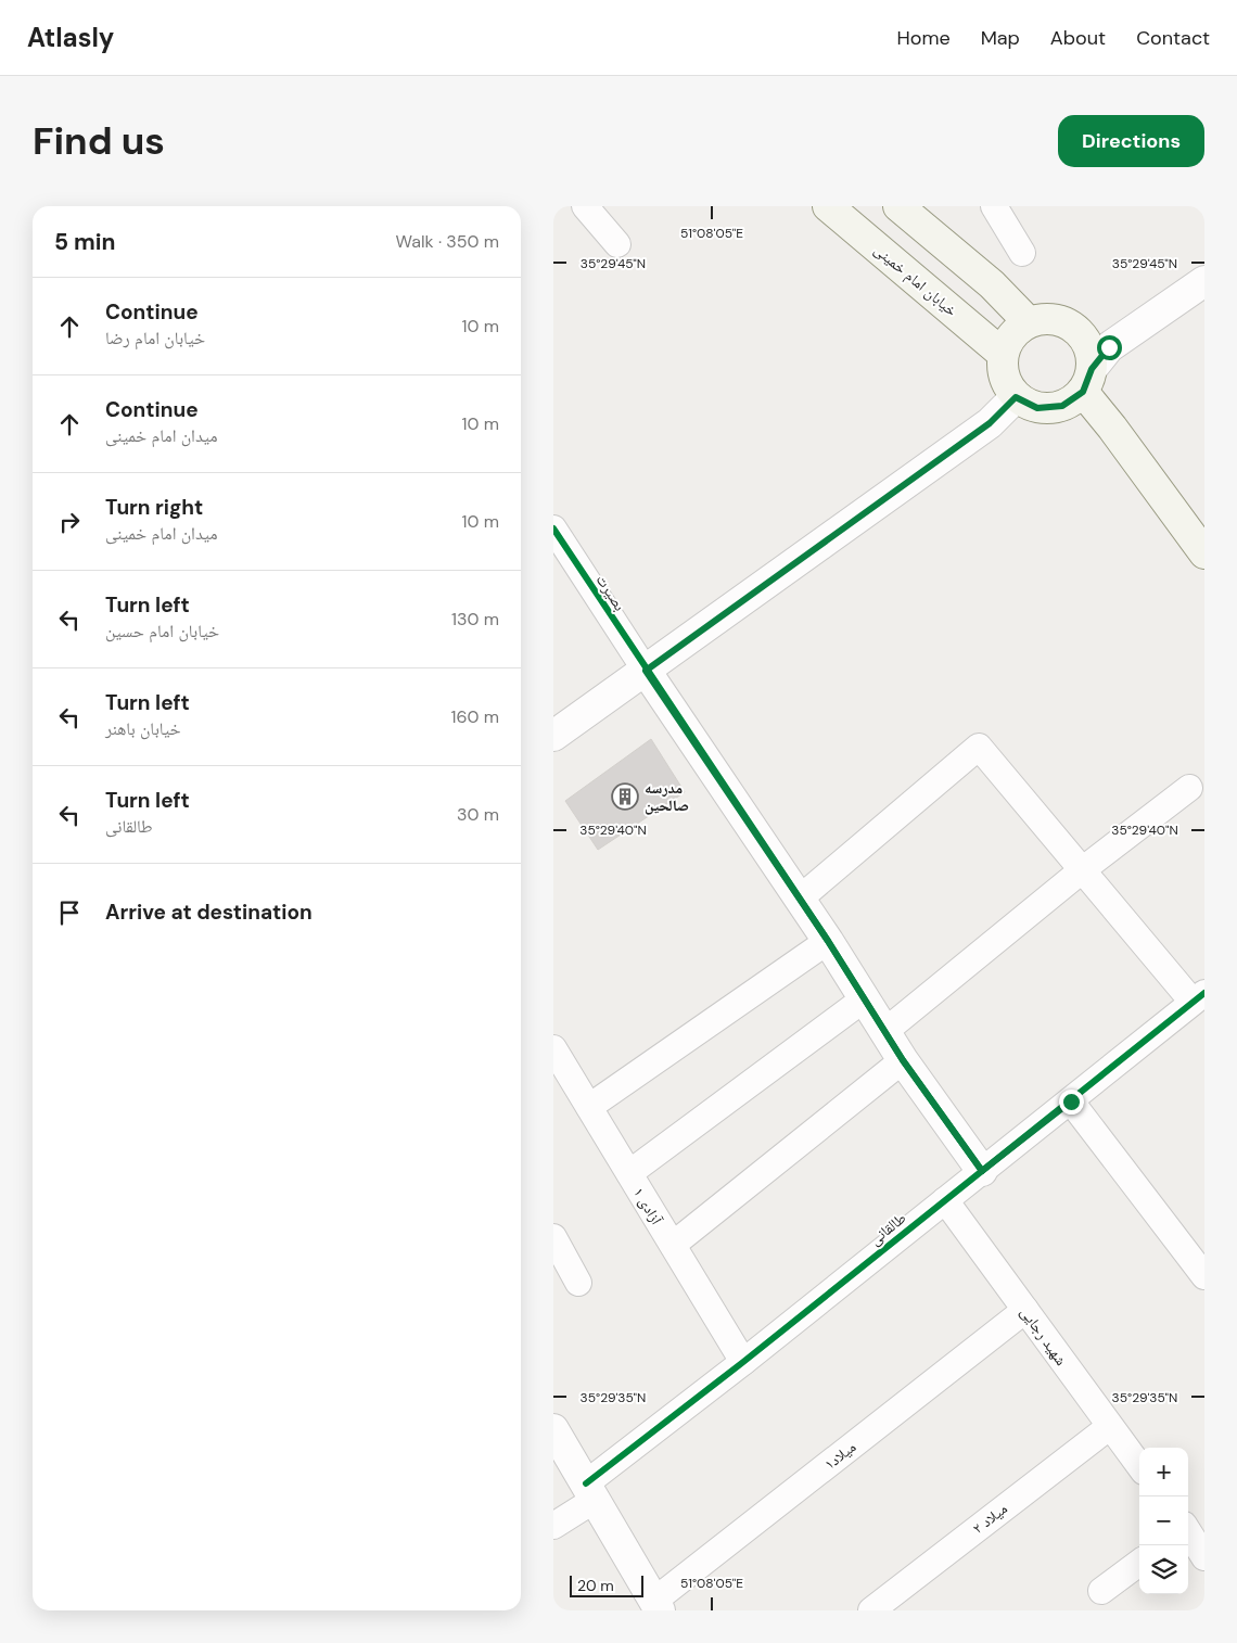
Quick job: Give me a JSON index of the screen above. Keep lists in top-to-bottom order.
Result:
{
  "streets": {
    "main road": ["خیابان امام خمینی"],
    "street": [
      "بصیرت",
      "آزادی ۱",
      "طالقانی",
      "شهید رجایی",
      "میلاد۱",
      "میلاد ۲"
    ]
  },
  "crossings": [
    ["آزادی ۱", "طالقانی"],
    ["طالقانی", "شهید رجایی"],
    ["شهید رجایی", "میلاد۱"],
    ["شهید رجایی", "میلاد ۲"]
  ],
  "places": {
    "building": ["مدرسه صالحین"]
  },
  "scale_bar": "20 m",
  "page": {
    "header": "Atlasly",
    "nav": [
      "Home",
      "Map",
      "About",
      "Contact"
    ],
    "buttons": "Directions",
    "title": "Find us",
    "heading": ["5 min", "Walk · 350 m"],
    "list": [
      ["Continue", "خیابان امام رضا", "10 m"],
      ["Continue", "میدان امام خمینی", "10 m"],
      ["Turn right", "میدان امام خمینی", "10 m"],
      ["Turn left", "خیابان امام حسین", "130 m"],
      ["Turn left", "خیابان باهنر", "160 m"],
      ["Turn left", "طالقانی", "30 m"],
      "Arrive at destination"
    ],
    "map_buttons": ["+", "−"],
    "scale": "20 m"
  },
  "coordinates": [
    "51°08'05\"E",
    "35°29'45\"N",
    "35°29'40\"N",
    "35°29'35\"N"
  ]
}
